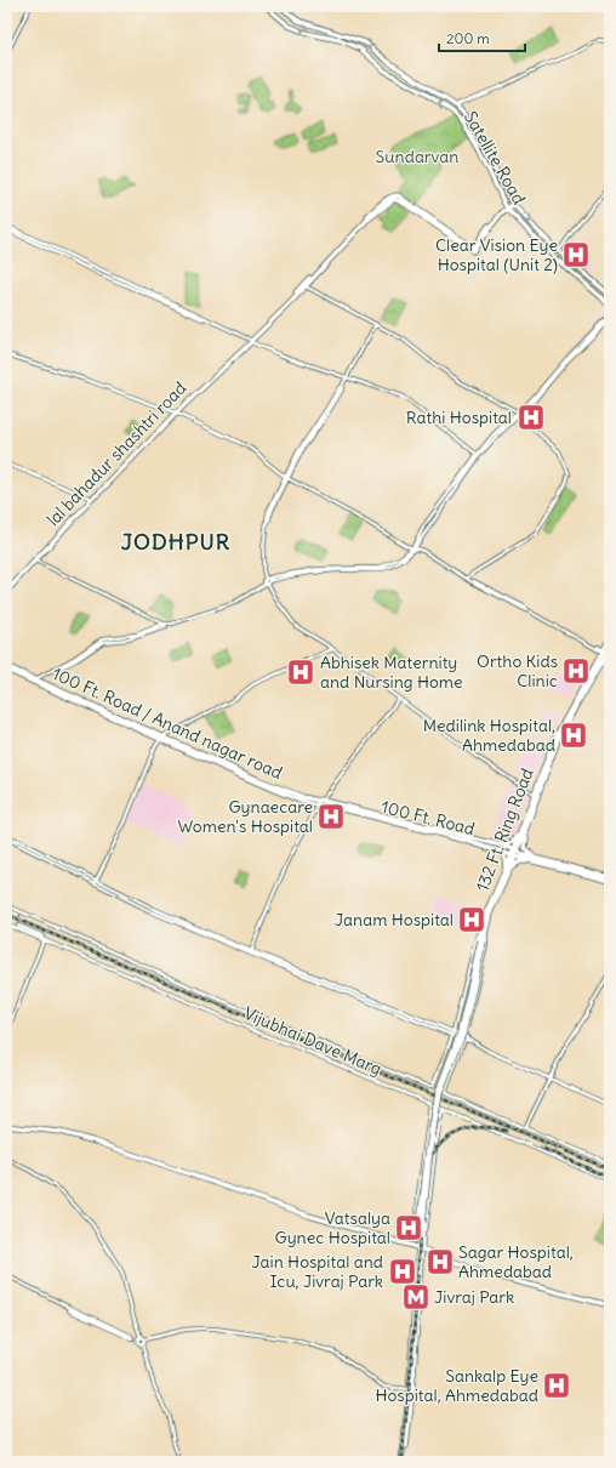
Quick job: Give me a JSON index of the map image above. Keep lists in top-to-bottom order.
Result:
{
  "streets": {
    "main road": [
      "Satellite Road",
      "lal bahadur shashtri road",
      "100 Ft. Road",
      "132 Ft. Ring Road"
    ],
    "street": ["Vijubhai Dave Marg"]
  },
  "crossings": [
    ["100 Ft. Road", "132 Ft. Ring Road"]
  ],
  "districts": ["JODHPUR"],
  "parks": ["Sundarvan"],
  "places": {
    "hospital": [
      "Clear Vision Eye Hospital (Unit 2)",
      "Rathi Hospital",
      "Ortho Kids Clinic",
      "Abhisek Maternity and Nursing Home",
      "Medilink Hospital, Ahmedabad",
      "Gynaecare Women's Hospital",
      "Janam Hospital",
      "Vatsalya Gynec Hospital",
      "Sagar Hospital, Ahmedabad",
      "Jain Hospital and Icu, Jivraj Park",
      "Sankalp Eye Hospital, Ahmedabad"
    ],
    "metro station": ["Jivraj Park"]
  },
  "scale_bar": "200 m"
}
